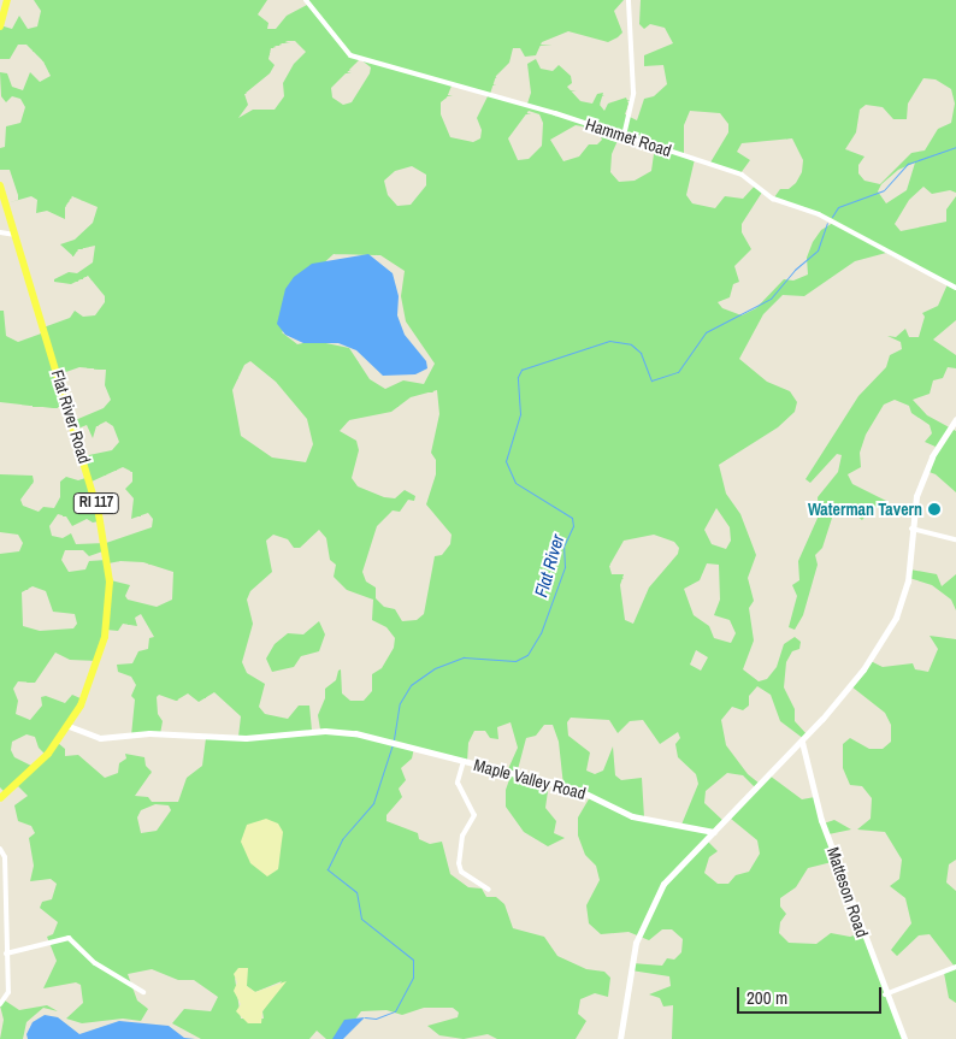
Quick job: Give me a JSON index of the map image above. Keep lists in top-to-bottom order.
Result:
{
  "streets": {
    "main road": ["Flat River Road", "RI 117"],
    "street": ["Hammet Road", "Maple Valley Road", "Matteson Road"]
  },
  "crossings": [
    ["Flat River Road", "Maple Valley Road"]
  ],
  "water": ["Flat River"],
  "places": ["Waterman Tavern"],
  "scale_bar": "200 m"
}
